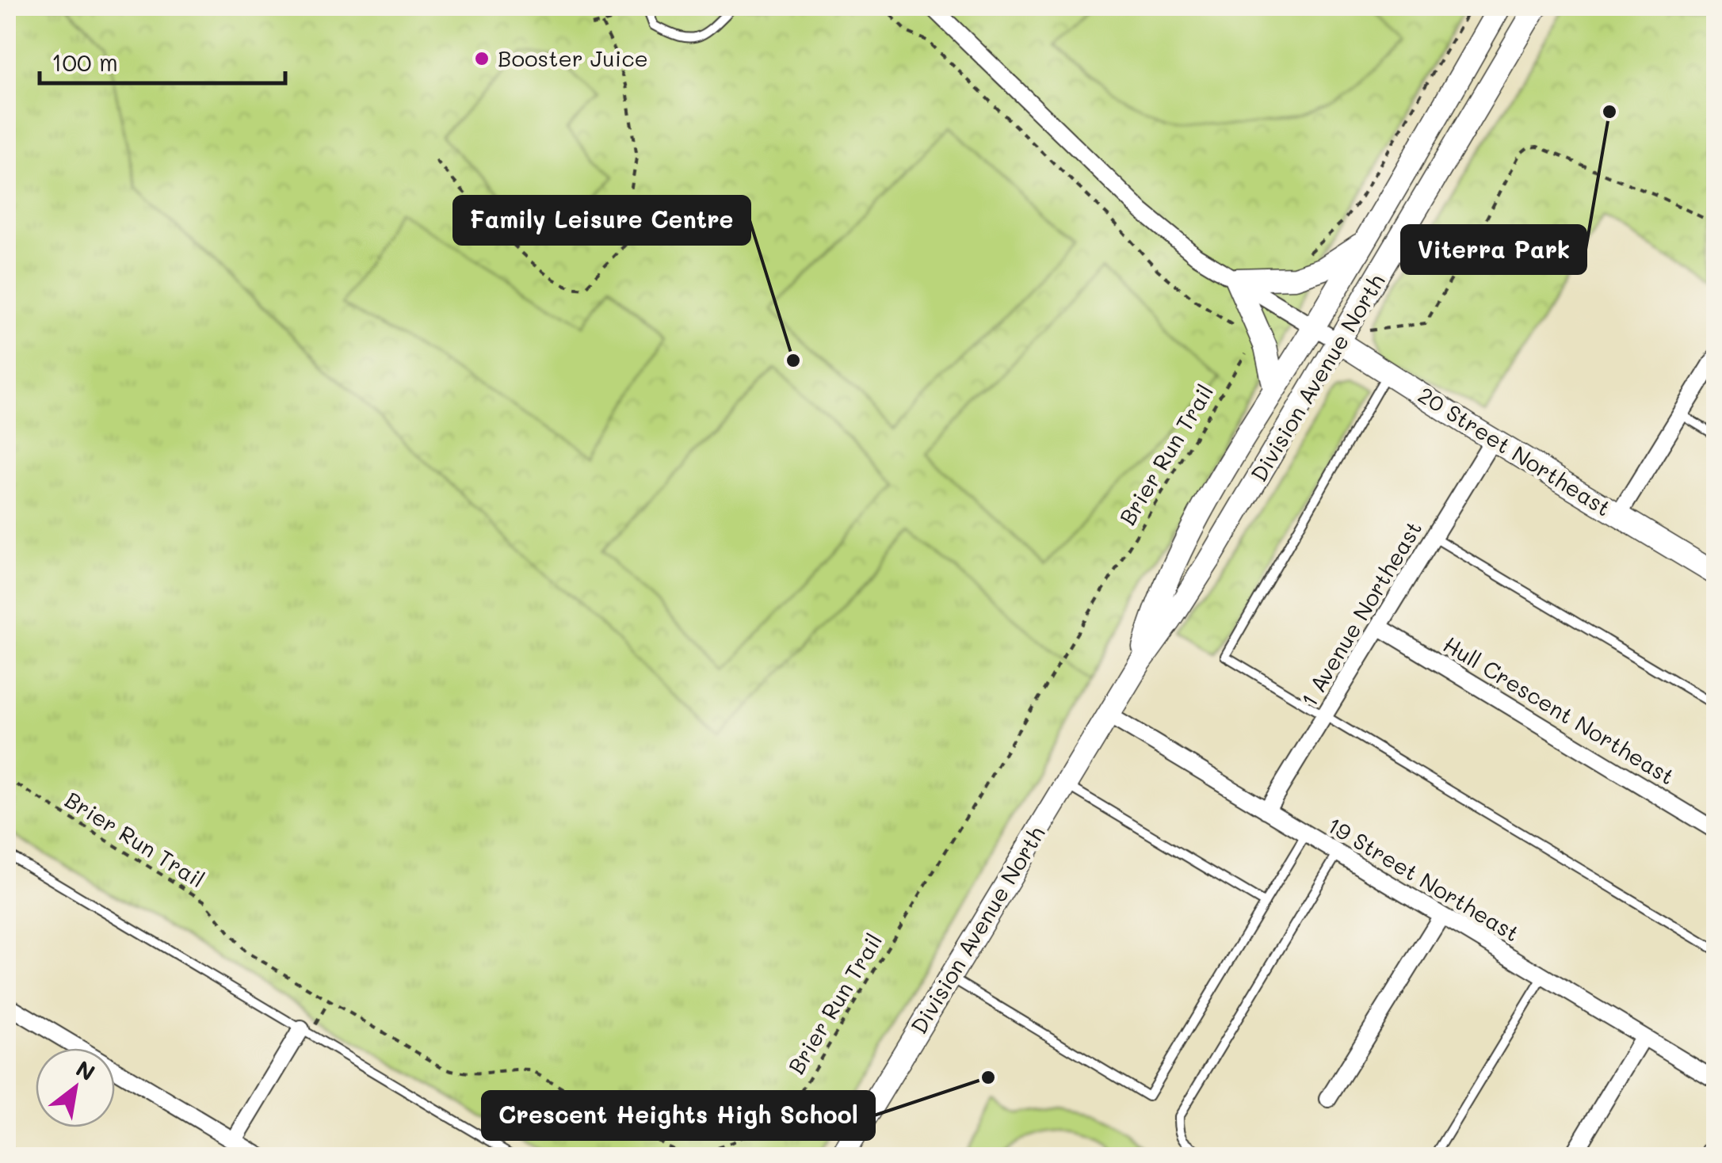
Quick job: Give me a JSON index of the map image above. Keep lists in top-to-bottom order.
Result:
{
  "streets": {
    "main road": ["Division Avenue North", "20 Street Northeast"],
    "street": ["1 Avenue Northeast", "Hull Crescent Northeast", "19 Street Northeast"],
    "path": ["Brier Run Trail"]
  },
  "crossings": [
    ["Division Avenue North", "20 Street Northeast"],
    ["Division Avenue North", "19 Street Northeast"],
    ["20 Street Northeast", "1 Avenue Northeast"],
    ["1 Avenue Northeast", "Hull Crescent Northeast"],
    ["1 Avenue Northeast", "19 Street Northeast"]
  ],
  "places": [
    "Booster Juice",
    "Viterra Park",
    "Family Leisure Centre",
    "Crescent Heights High School"
  ],
  "scale_bar": "100 m",
  "north": "top right"
}
